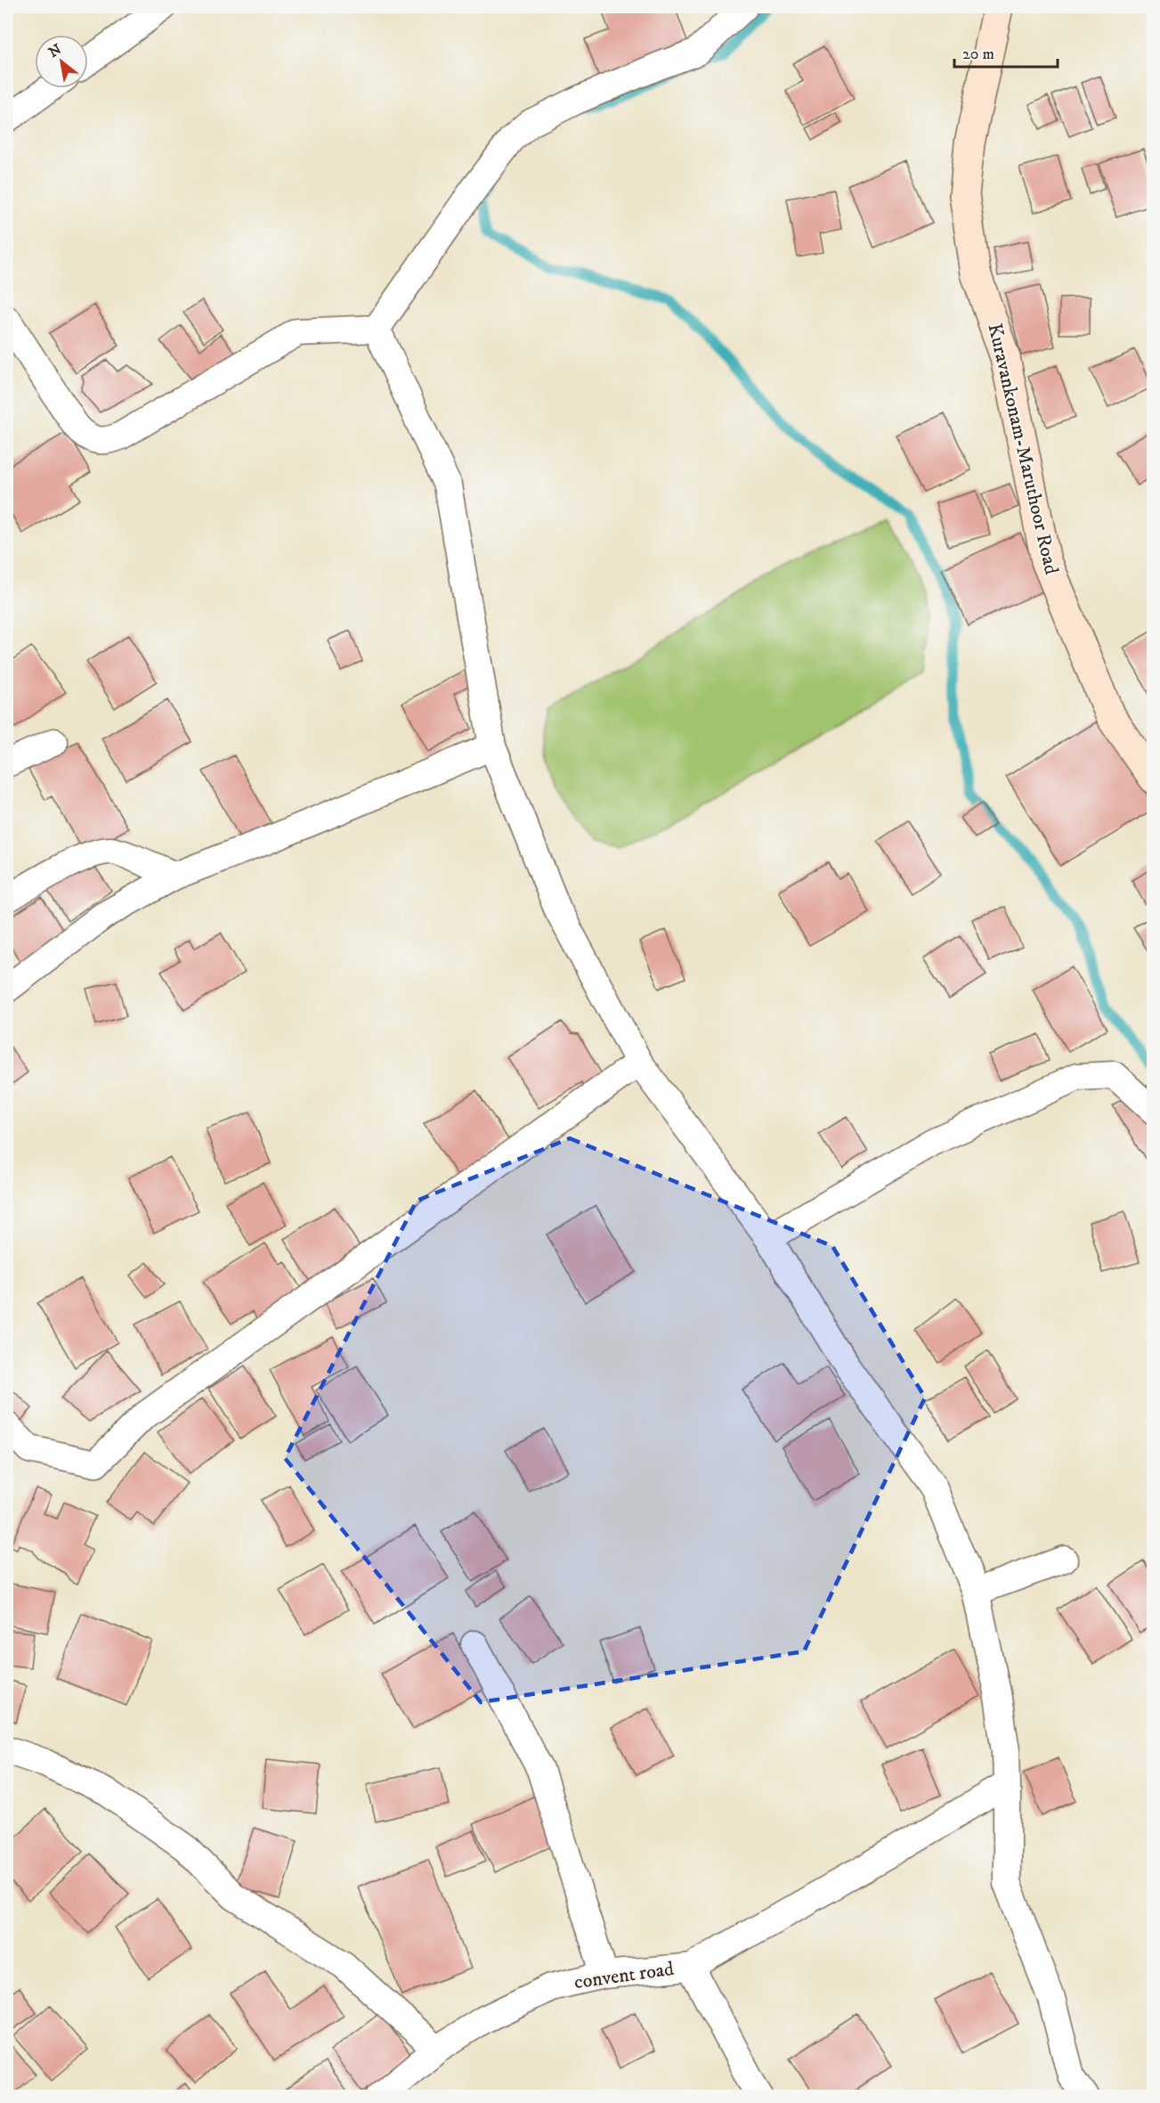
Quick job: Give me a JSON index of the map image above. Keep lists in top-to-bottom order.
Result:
{
  "streets": {
    "main road": ["Kuravankonam-Maruthoor Road"],
    "street": ["convent road"]
  },
  "scale_bar": "20 m",
  "north": "top left"
}
